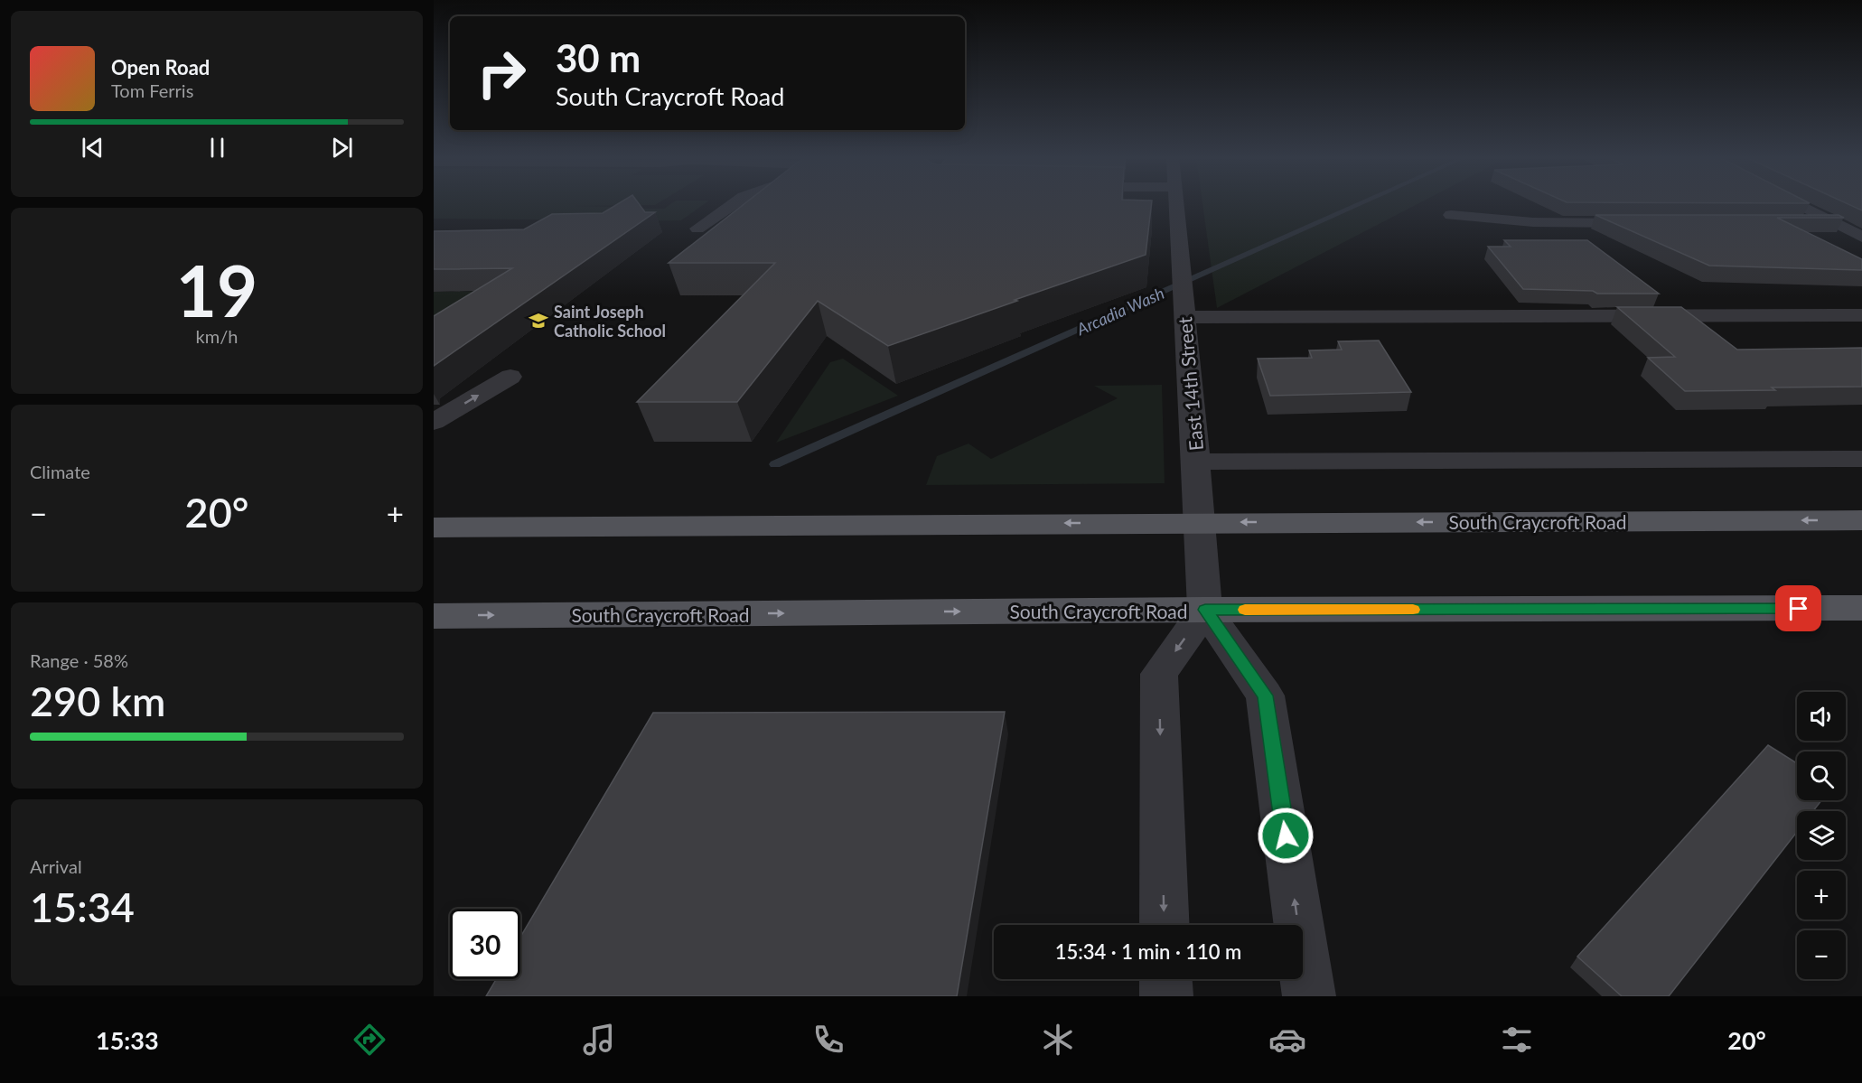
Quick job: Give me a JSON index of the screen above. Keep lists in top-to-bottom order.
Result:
{
  "streets": {
    "main road": ["South Craycroft Road"],
    "street": ["East 14th Street"]
  },
  "crossings": [
    ["East 14th Street", "South Craycroft Road"]
  ],
  "water": ["Arcadia Wash"],
  "places": {
    "school or university": ["Saint Joseph Catholic School"]
  },
  "page": {
    "turn": ["30 m", "South Craycroft Road"],
    "song": ["Open Road", "Tom Ferris"],
    "tile": [
      ["19", "km/h"],
      "Climate",
      ["Range · 58%", "290 km"],
      ["Arrival", "15:34"]
    ],
    "heat": ["−", "20°", "+"],
    "map_buttons": ["+", "−"],
    "limit": "30",
    "trip": "15:34 · 1 min · 110 m",
    "tabs": ["15:33", "20°"]
  }
}
